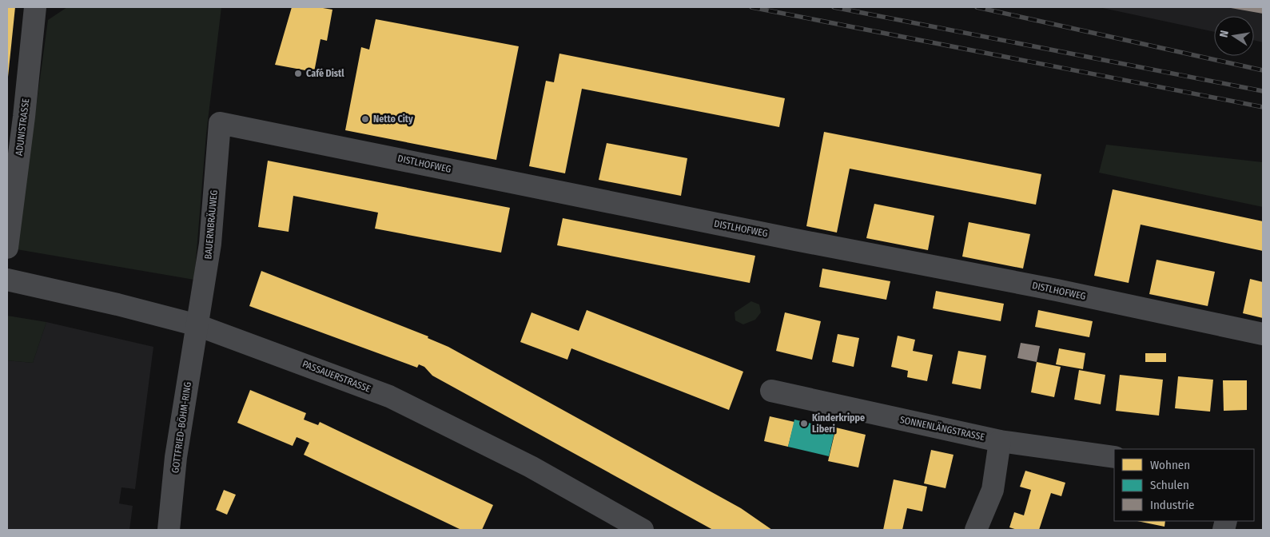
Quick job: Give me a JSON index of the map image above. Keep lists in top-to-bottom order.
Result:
{
  "streets": {
    "street": [
      "ADUNISTRASSE",
      "DISTLHOFWEG",
      "BAUERNBRÄUWEG",
      "PASSAUERSTRASSE",
      "GOTTFRIED-BÖHM-RING",
      "SONNENLÄNGSTRASSE"
    ]
  },
  "crossings": [
    ["DISTLHOFWEG", "BAUERNBRÄUWEG"],
    ["BAUERNBRÄUWEG", "PASSAUERSTRASSE"],
    ["BAUERNBRÄUWEG", "GOTTFRIED-BÖHM-RING"],
    ["PASSAUERSTRASSE", "GOTTFRIED-BÖHM-RING"]
  ],
  "places": ["Café Distl", "Netto City", "Kinderkrippe Liberi"],
  "legend": ["Wohnen", "Schulen", "Industrie"],
  "north": "left"
}
